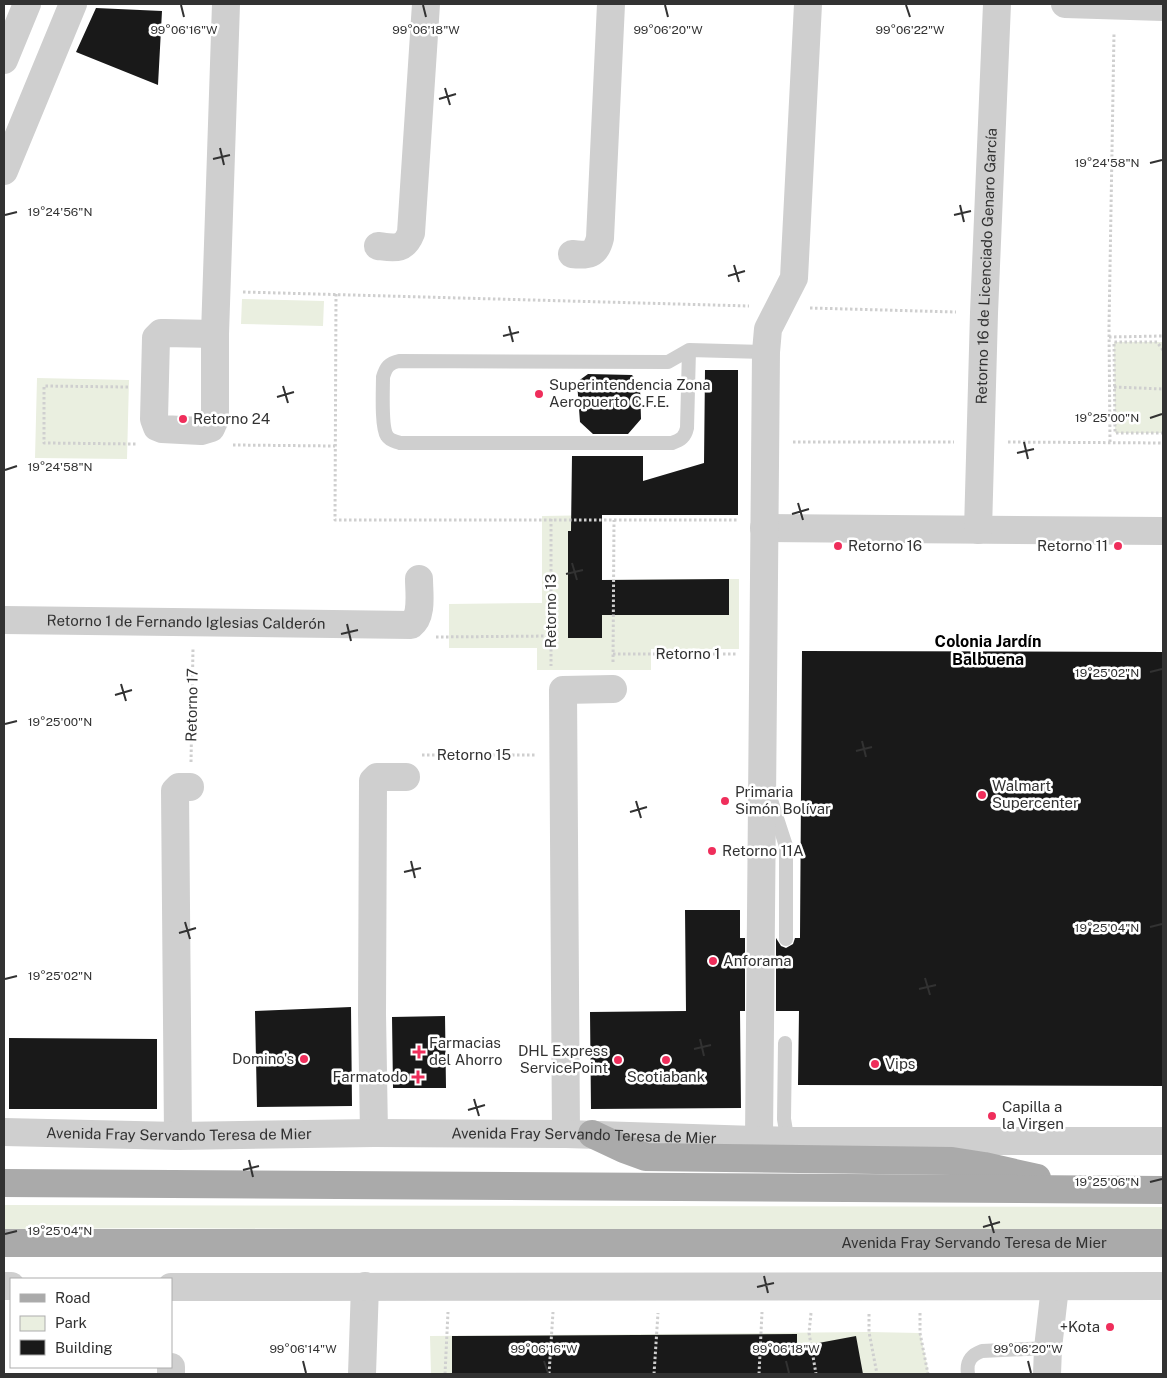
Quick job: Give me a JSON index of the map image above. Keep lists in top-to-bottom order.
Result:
{
  "streets": {
    "main road": ["Avenida Fray Servando Teresa de Mier"],
    "street": ["Retorno 16 de Licenciado Genaro García", "Retorno 1 de Fernando Iglesias Calderón"],
    "path": [
      "Retorno 13",
      "Retorno 1",
      "Retorno 17",
      "Retorno 15"
    ]
  },
  "crossings": [
    ["Retorno 1 de Fernando Iglesias Calderón", "Retorno 17"]
  ],
  "districts": ["Colonia Jardín Balbuena"],
  "places": {
    "other": [
      "Superintendencia Zona Aeropuerto C.F.E.",
      "Retorno 24",
      "Retorno 16",
      "Retorno 11",
      "Walmart Supercenter",
      "Primaria Simón Bolívar",
      "Retorno 11A",
      "Anforama",
      "Domino's",
      "DHL Express ServicePoint",
      "Scotiabank",
      "Vips",
      "Capilla a la Virgen",
      "+Kota"
    ],
    "health": ["Farmacias del Ahorro", "Farmatodo"]
  },
  "legend": ["Road", "Park", "Building"],
  "coordinates": [
    "99°06'16\"W",
    "99°06'18\"W",
    "99°06'20\"W",
    "99°06'22\"W",
    "19°24'58\"N",
    "19°24'56\"N",
    "19°25'00\"N",
    "19°25'02\"N",
    "19°25'04\"N",
    "19°25'06\"N",
    "99°06'14\"W"
  ]
}
